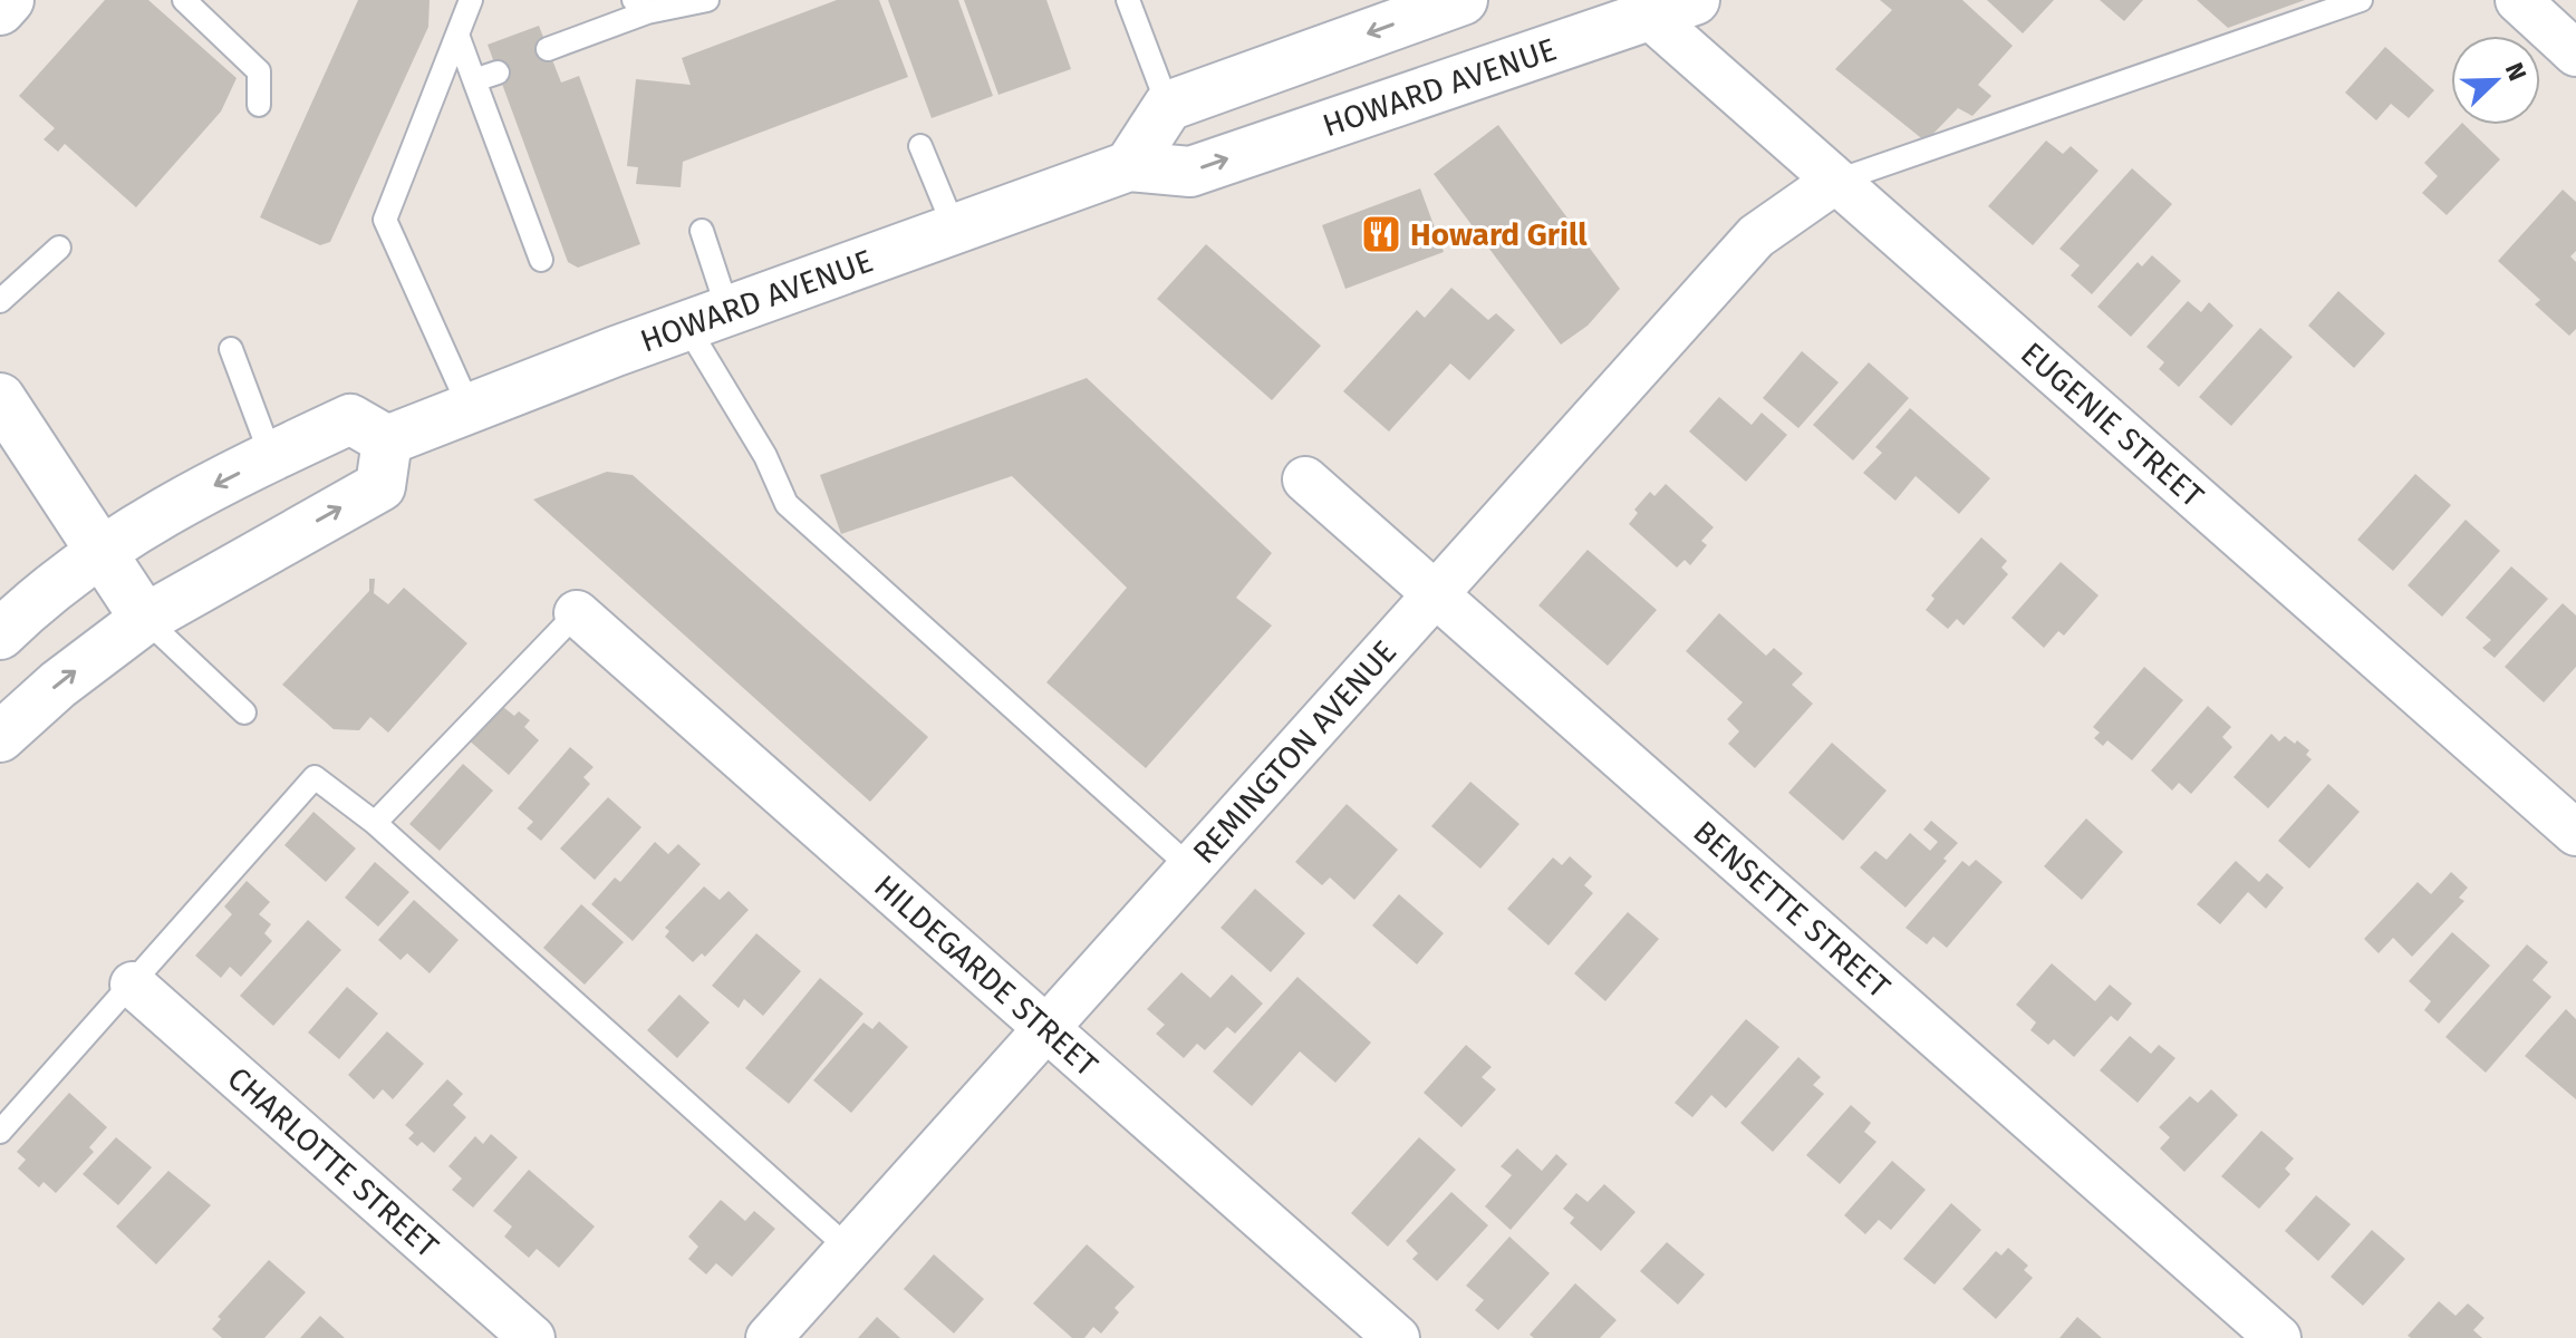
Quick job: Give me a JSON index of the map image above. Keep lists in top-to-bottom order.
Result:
{
  "streets": {
    "main road": ["HOWARD AVENUE"],
    "street": [
      "EUGENIE STREET",
      "REMINGTON AVENUE",
      "BENSETTE STREET",
      "HILDEGARDE STREET",
      "CHARLOTTE STREET"
    ]
  },
  "crossings": [
    ["HOWARD AVENUE", "EUGENIE STREET"],
    ["EUGENIE STREET", "REMINGTON AVENUE"],
    ["REMINGTON AVENUE", "BENSETTE STREET"],
    ["REMINGTON AVENUE", "HILDEGARDE STREET"]
  ],
  "places": {
    "restaurant": ["Howard Grill"]
  },
  "north": "top right"
}
